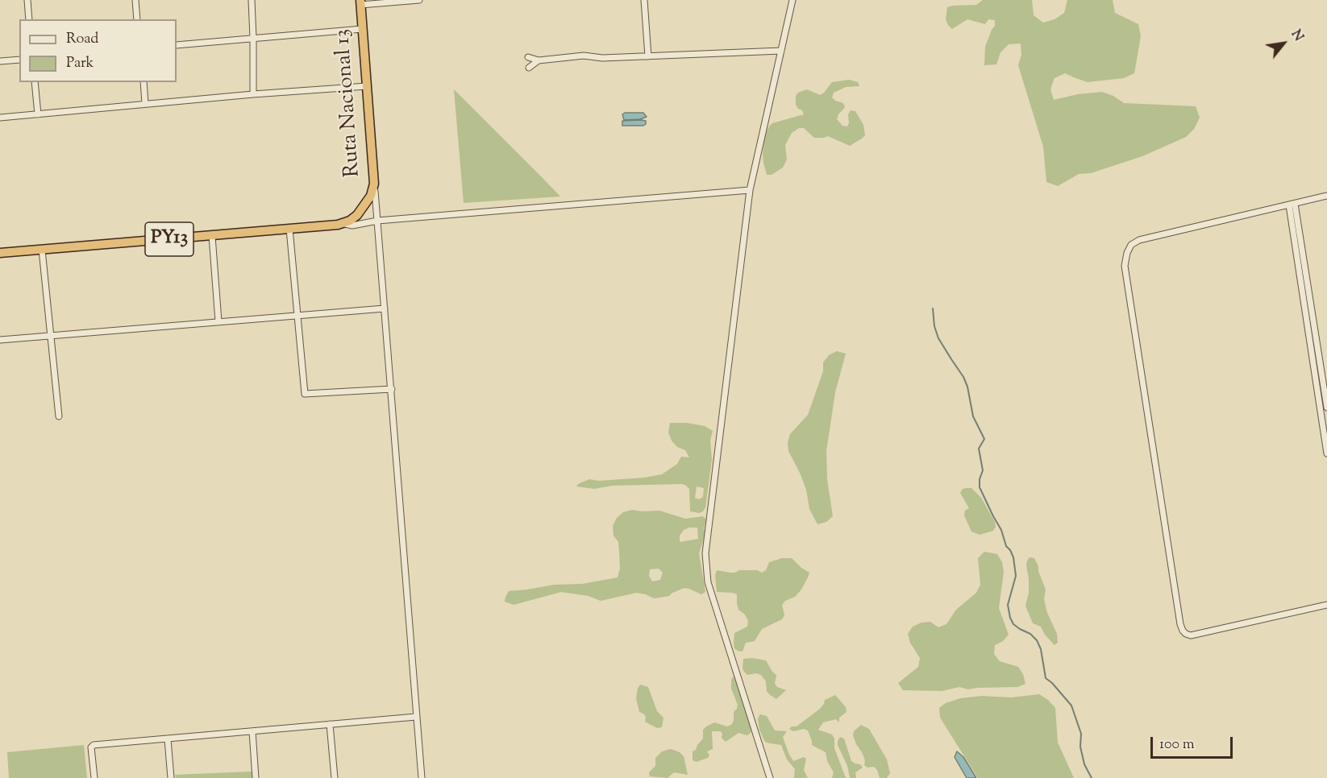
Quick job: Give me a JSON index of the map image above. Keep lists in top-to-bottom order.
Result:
{
  "streets": {
    "highway": ["Ruta Nacional 13", "PY13"]
  },
  "crossings": [
    ["Ruta Nacional 13", "PY13"]
  ],
  "legend": ["Road", "Park"],
  "scale_bar": "100 m",
  "north": "top right"
}
